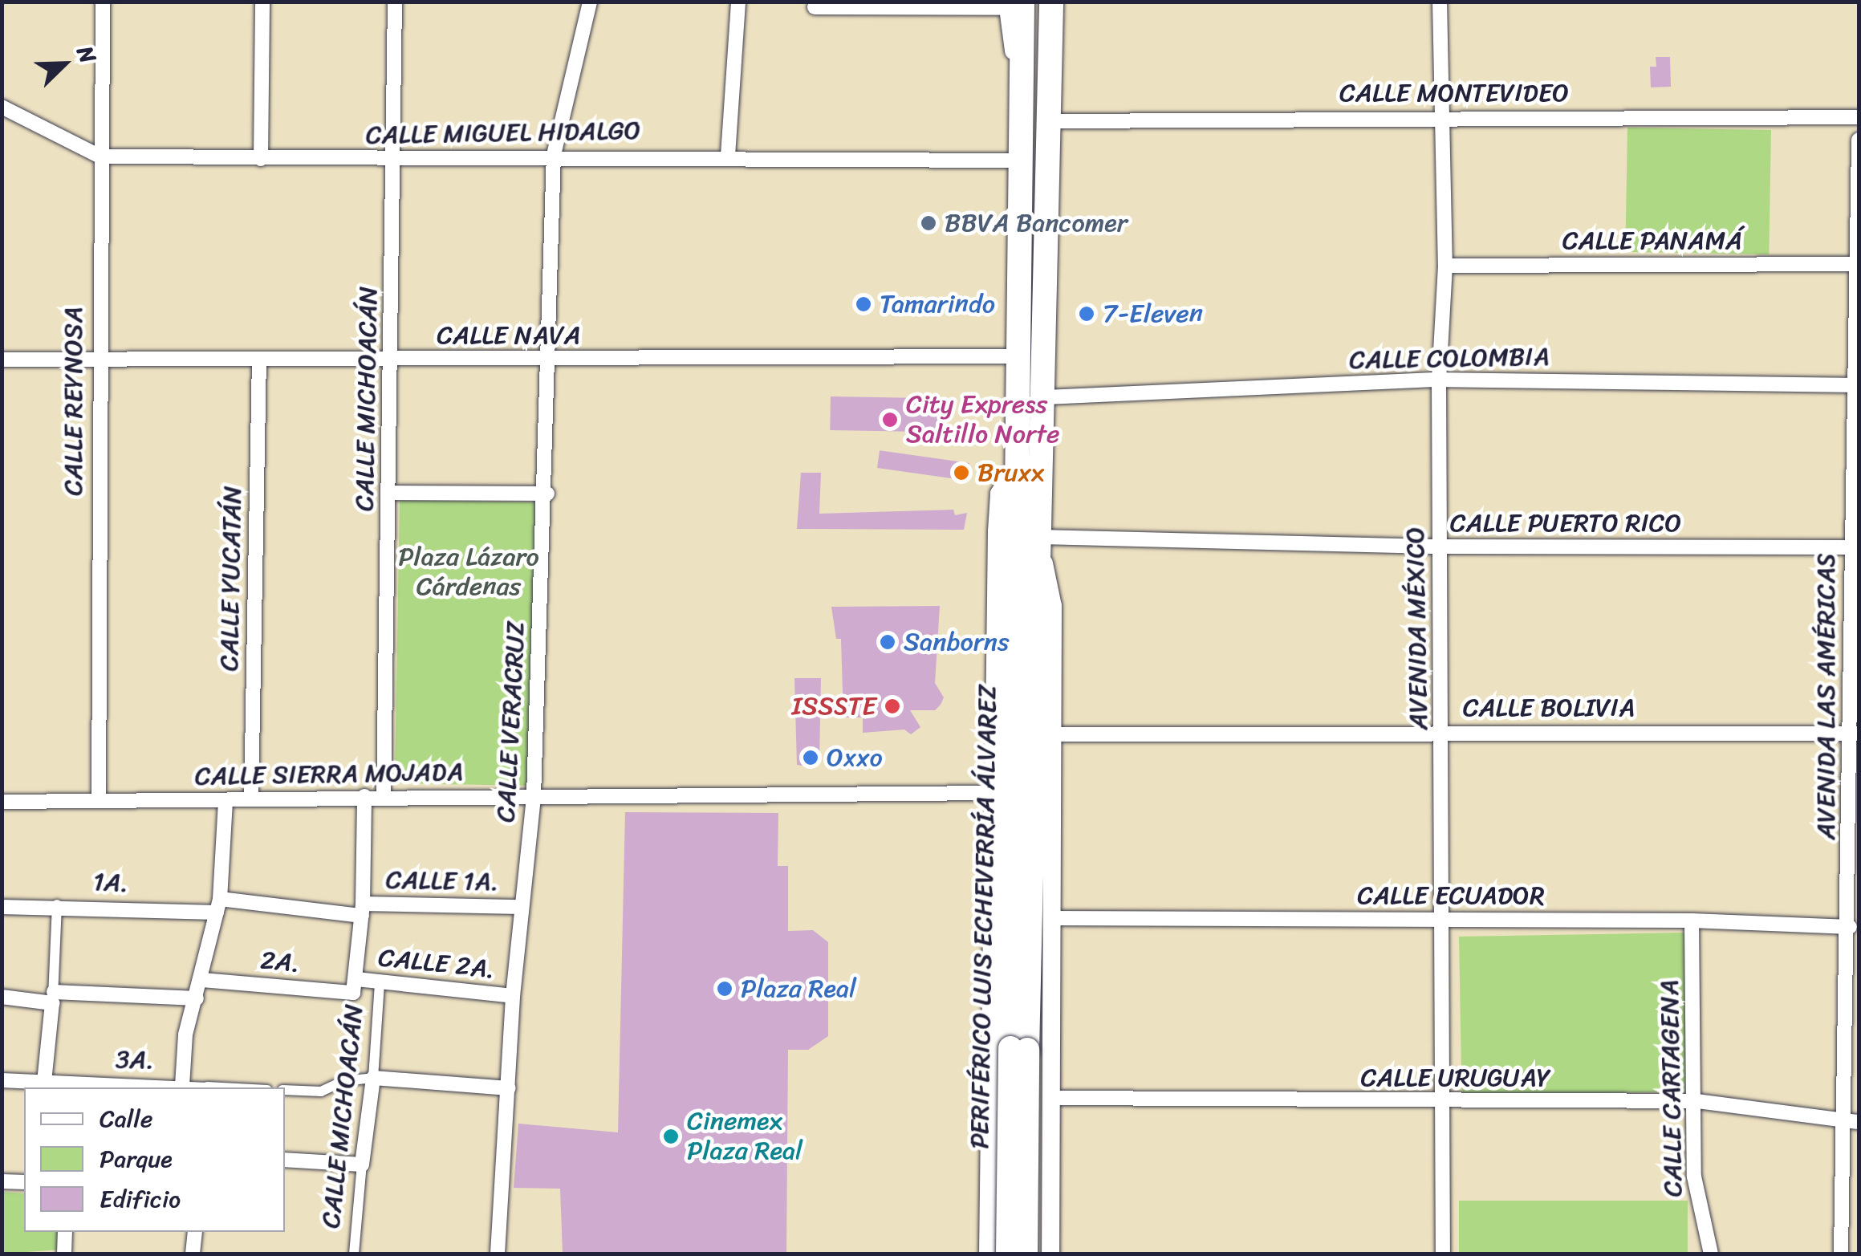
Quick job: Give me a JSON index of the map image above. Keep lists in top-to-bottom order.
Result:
{
  "streets": {
    "highway": ["PERIFÉRICO LUIS ECHEVERRÍA ÁLVAREZ"],
    "street": [
      "CALLE MONTEVIDEO",
      "CALLE MIGUEL HIDALGO",
      "CALLE PANAMÁ",
      "CALLE NAVA",
      "CALLE COLOMBIA",
      "CALLE MICHOACÁN",
      "CALLE REYNOSA",
      "CALLE PUERTO RICO",
      "CALLE YUCATÁN",
      "AVENIDA MÉXICO",
      "AVENIDA LAS AMÉRICAS",
      "CALLE BOLIVIA",
      "CALLE VERACRUZ",
      "CALLE SIERRA MOJADA",
      "CALLE 1A.",
      "1A.",
      "CALLE ECUADOR",
      "2A.",
      "CALLE 2A.",
      "3A.",
      "CALLE URUGUAY",
      "CALLE CARTAGENA"
    ]
  },
  "crossings": [
    ["CALLE MONTEVIDEO", "AVENIDA MÉXICO"],
    ["CALLE MONTEVIDEO", "PERIFÉRICO LUIS ECHEVERRÍA ÁLVAREZ"],
    ["CALLE MIGUEL HIDALGO", "CALLE MICHOACÁN"],
    ["CALLE MIGUEL HIDALGO", "CALLE REYNOSA"],
    ["CALLE MIGUEL HIDALGO", "CALLE VERACRUZ"],
    ["CALLE MIGUEL HIDALGO", "PERIFÉRICO LUIS ECHEVERRÍA ÁLVAREZ"],
    ["CALLE PANAMÁ", "AVENIDA MÉXICO"],
    ["CALLE PANAMÁ", "AVENIDA LAS AMÉRICAS"],
    ["CALLE NAVA", "CALLE MICHOACÁN"],
    ["CALLE NAVA", "CALLE REYNOSA"],
    ["CALLE NAVA", "CALLE YUCATÁN"],
    ["CALLE NAVA", "CALLE VERACRUZ"],
    ["CALLE NAVA", "PERIFÉRICO LUIS ECHEVERRÍA ÁLVAREZ"],
    ["CALLE COLOMBIA", "AVENIDA MÉXICO"],
    ["CALLE COLOMBIA", "AVENIDA LAS AMÉRICAS"],
    ["CALLE COLOMBIA", "PERIFÉRICO LUIS ECHEVERRÍA ÁLVAREZ"],
    ["CALLE MICHOACÁN", "CALLE SIERRA MOJADA"],
    ["CALLE MICHOACÁN", "CALLE 1A."],
    ["CALLE MICHOACÁN", "1A."],
    ["CALLE MICHOACÁN", "2A."],
    ["CALLE MICHOACÁN", "CALLE 2A."],
    ["CALLE REYNOSA", "CALLE SIERRA MOJADA"],
    ["CALLE PUERTO RICO", "AVENIDA MÉXICO"],
    ["CALLE PUERTO RICO", "AVENIDA LAS AMÉRICAS"],
    ["CALLE PUERTO RICO", "PERIFÉRICO LUIS ECHEVERRÍA ÁLVAREZ"],
    ["CALLE YUCATÁN", "CALLE SIERRA MOJADA"],
    ["AVENIDA MÉXICO", "CALLE BOLIVIA"],
    ["AVENIDA MÉXICO", "CALLE ECUADOR"],
    ["AVENIDA MÉXICO", "CALLE URUGUAY"],
    ["AVENIDA LAS AMÉRICAS", "CALLE BOLIVIA"],
    ["AVENIDA LAS AMÉRICAS", "CALLE ECUADOR"],
    ["AVENIDA LAS AMÉRICAS", "CALLE URUGUAY"],
    ["CALLE VERACRUZ", "CALLE SIERRA MOJADA"],
    ["CALLE VERACRUZ", "CALLE 1A."],
    ["CALLE VERACRUZ", "CALLE 2A."],
    ["CALLE 1A.", "1A."],
    ["CALLE ECUADOR", "CALLE CARTAGENA"],
    ["2A.", "CALLE 2A."],
    ["CALLE URUGUAY", "CALLE CARTAGENA"]
  ],
  "parks": ["Plaza Lázaro Cárdenas"],
  "places": [
    "BBVA Bancomer",
    "Tamarindo",
    "7-Eleven",
    "City Express Saltillo Norte",
    "Bruxx",
    "Sanborns",
    "ISSSTE",
    "Oxxo",
    "Plaza Real",
    "Cinemex Plaza Real"
  ],
  "legend": ["Calle", "Parque", "Edificio"],
  "north": "top right"
}
